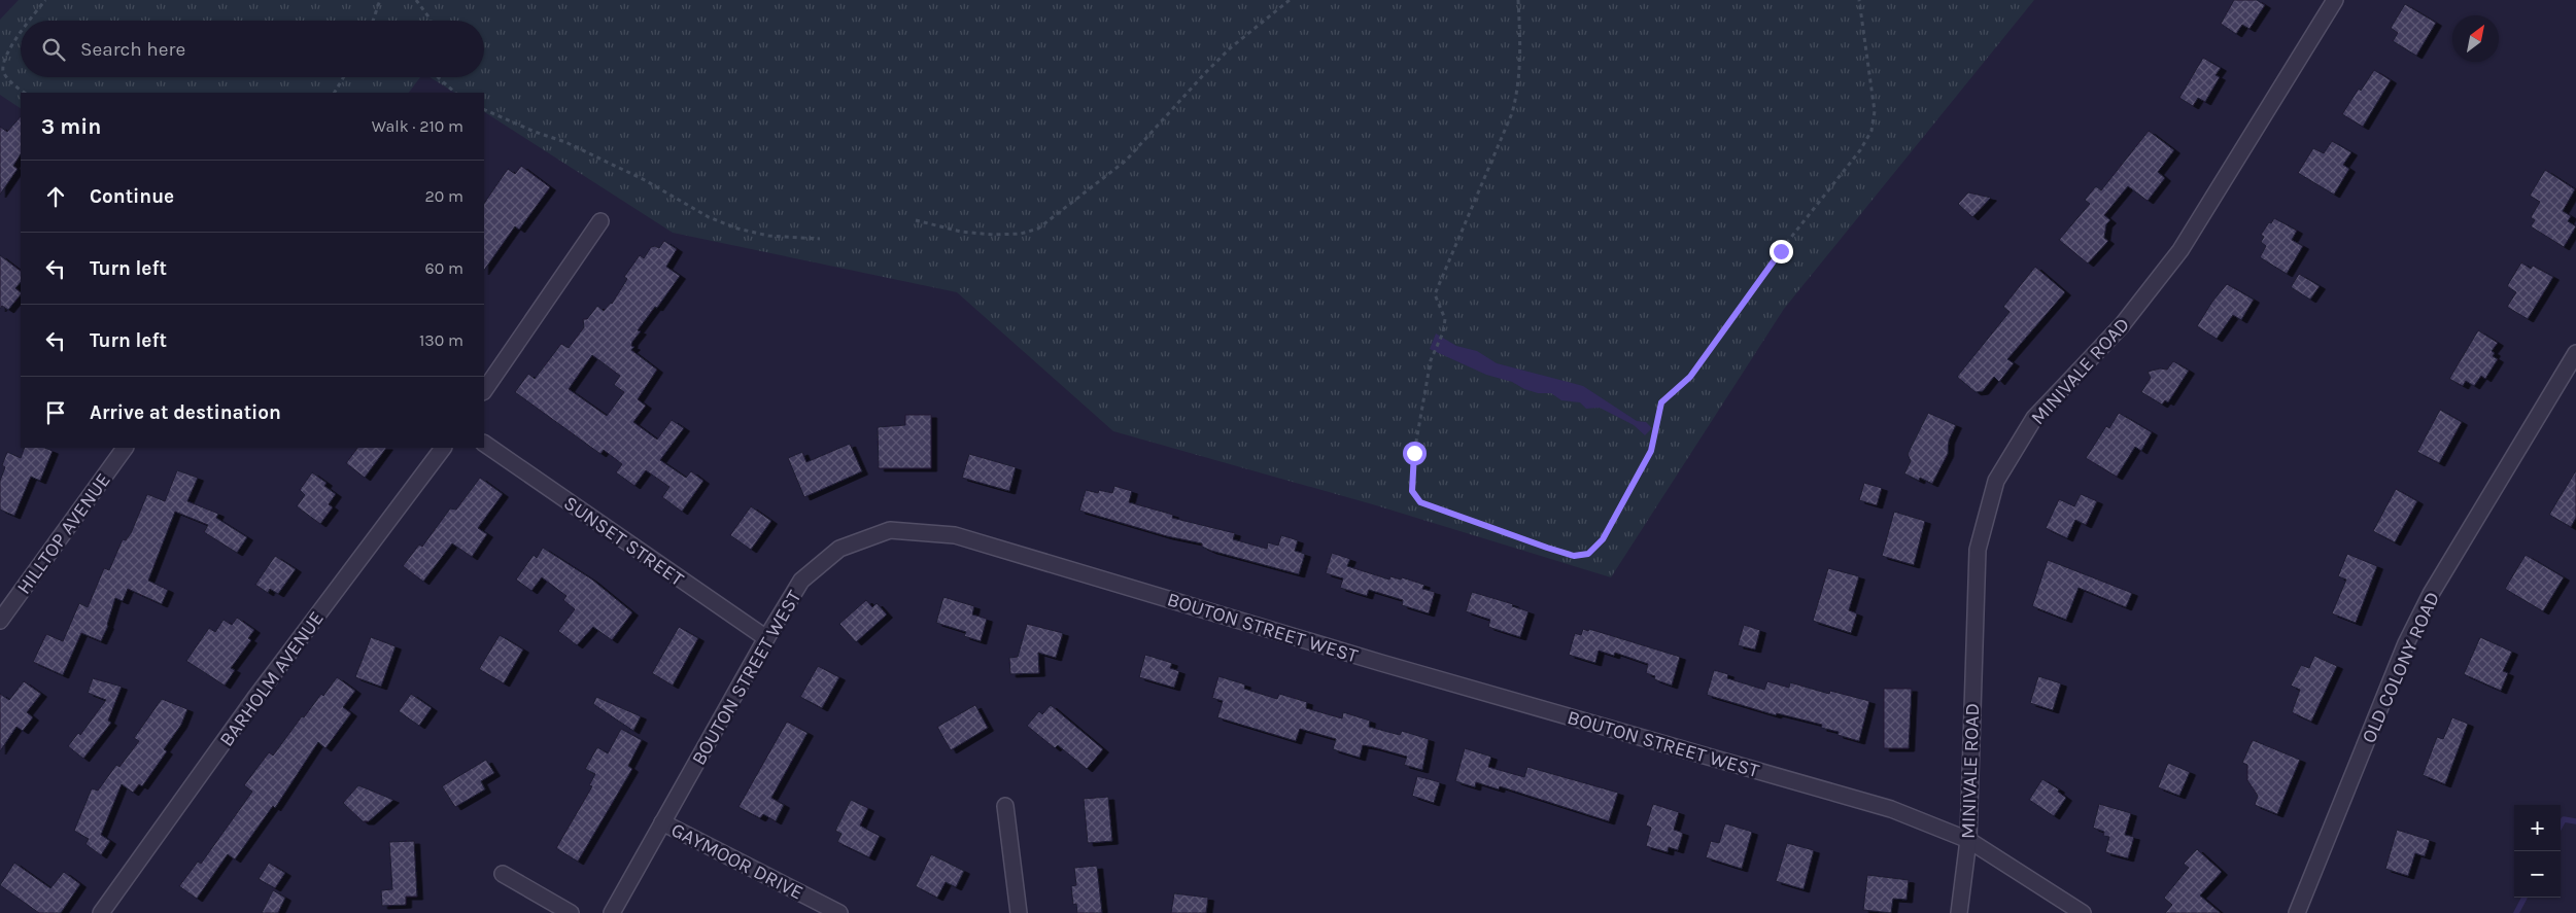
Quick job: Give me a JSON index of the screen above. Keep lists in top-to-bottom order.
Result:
{
  "streets": {
    "street": [
      "MINIVALE ROAD",
      "HILLTOP AVENUE",
      "SUNSET STREET",
      "BOUTON STREET WEST",
      "OLD COLONY ROAD",
      "BARHOLM AVENUE",
      "GAYMOOR DRIVE"
    ]
  },
  "crossings": [
    ["MINIVALE ROAD", "BOUTON STREET WEST"],
    ["SUNSET STREET", "BOUTON STREET WEST"],
    ["BOUTON STREET WEST", "GAYMOOR DRIVE"]
  ],
  "north": "top right",
  "page": {
    "search": "Search here",
    "heading": ["3 min", "Walk · 210 m"],
    "list": [
      ["Continue", "20 m"],
      ["Turn left", "60 m"],
      ["Turn left", "130 m"],
      "Arrive at destination"
    ],
    "map_buttons": ["+", "−"]
  }
}
